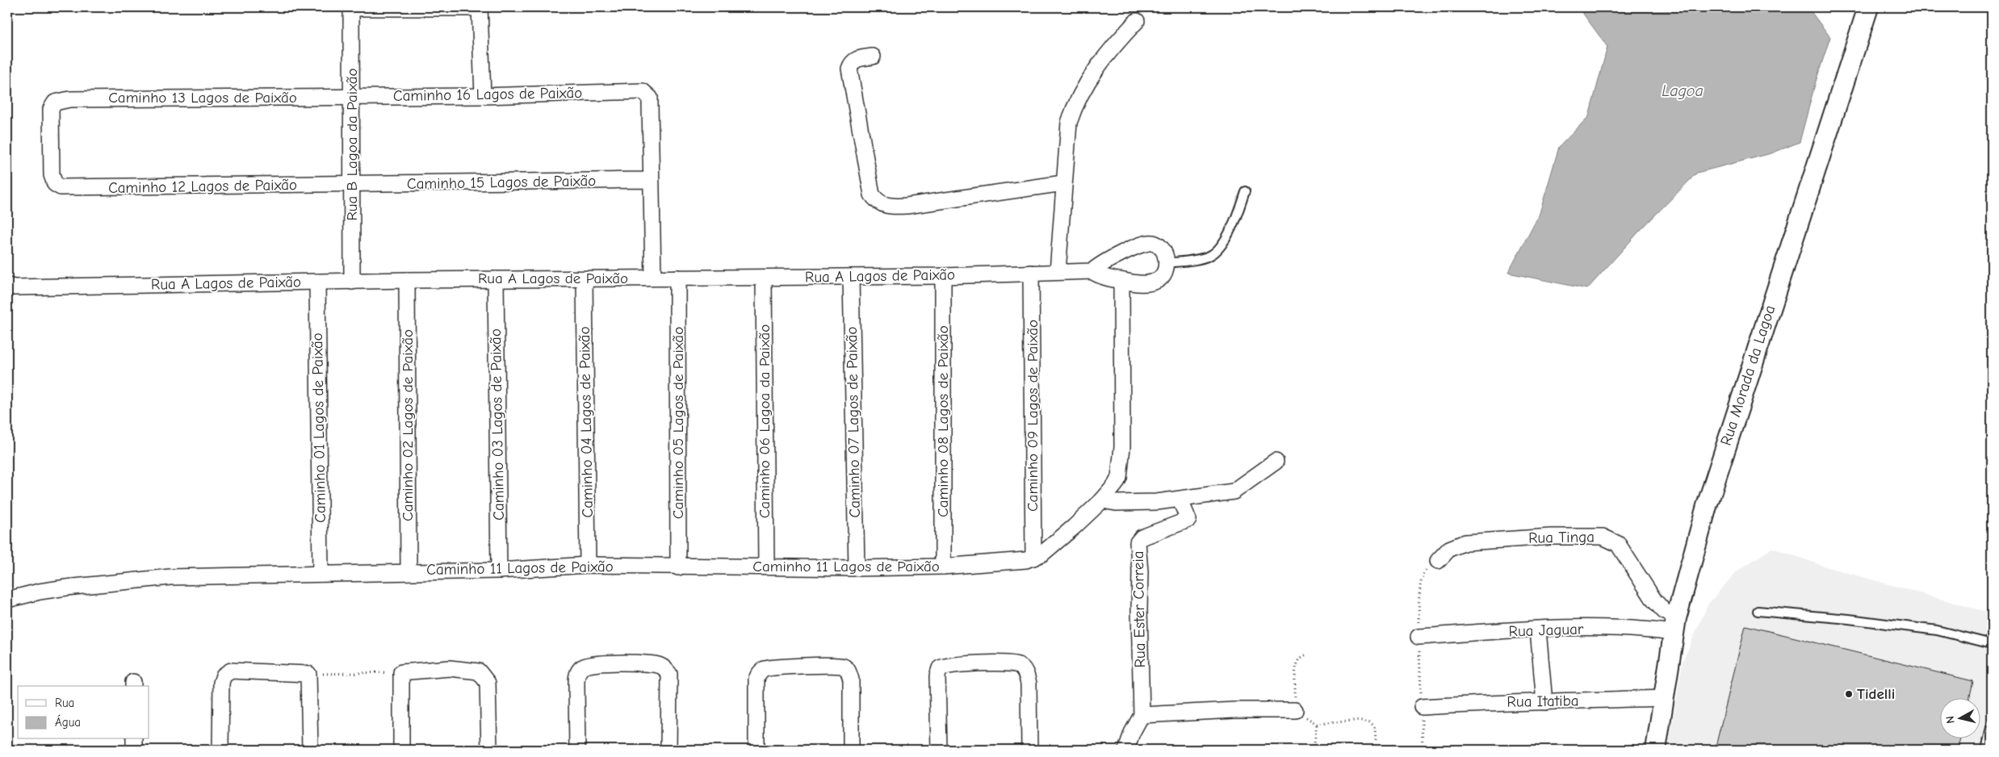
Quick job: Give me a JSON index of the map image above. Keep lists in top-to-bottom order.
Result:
{
  "streets": {
    "street": [
      "Caminho 16 Lagos de Paixão",
      "Caminho 13 Lagos de Paixão",
      "Rua B Lagoa da Paixão",
      "Caminho 15 Lagos de Paixão",
      "Caminho 12 Lagos de Paixão",
      "Rua A Lagos de Paixão",
      "Rua Morada da Lagoa",
      "Caminho 09 Lagos de Paixão",
      "Caminho 06 Lagoa da Paixão",
      "Caminho 08 Lagos de Paixão",
      "Caminho 04 Lagos de Paixão",
      "Caminho 07 Lagos de Paixão",
      "Caminho 05 Lagos de Paixão",
      "Caminho 03 Lagos de Paixão",
      "Caminho 02 Lagos de Paixão",
      "Caminho 01 Lagos de Paixão",
      "Rua Tinga",
      "Caminho 11 Lagos de Paixão",
      "Rua Ester Correia",
      "Rua Jaguar",
      "Rua Itatiba"
    ]
  },
  "crossings": [
    ["Caminho 16 Lagos de Paixão", "Caminho 13 Lagos de Paixão"],
    ["Caminho 16 Lagos de Paixão", "Rua B Lagoa da Paixão"],
    ["Caminho 16 Lagos de Paixão", "Caminho 15 Lagos de Paixão"],
    ["Caminho 16 Lagos de Paixão", "Rua A Lagos de Paixão"],
    ["Caminho 13 Lagos de Paixão", "Rua B Lagoa da Paixão"],
    ["Caminho 13 Lagos de Paixão", "Caminho 12 Lagos de Paixão"],
    ["Rua B Lagoa da Paixão", "Caminho 15 Lagos de Paixão"],
    ["Rua B Lagoa da Paixão", "Caminho 12 Lagos de Paixão"],
    ["Rua B Lagoa da Paixão", "Rua A Lagos de Paixão"],
    ["Caminho 15 Lagos de Paixão", "Caminho 12 Lagos de Paixão"],
    ["Rua A Lagos de Paixão", "Caminho 09 Lagos de Paixão"],
    ["Rua A Lagos de Paixão", "Caminho 06 Lagoa da Paixão"],
    ["Rua A Lagos de Paixão", "Caminho 08 Lagos de Paixão"],
    ["Rua A Lagos de Paixão", "Caminho 04 Lagos de Paixão"],
    ["Rua A Lagos de Paixão", "Caminho 07 Lagos de Paixão"],
    ["Rua A Lagos de Paixão", "Caminho 05 Lagos de Paixão"],
    ["Rua A Lagos de Paixão", "Caminho 03 Lagos de Paixão"],
    ["Rua A Lagos de Paixão", "Caminho 02 Lagos de Paixão"],
    ["Rua A Lagos de Paixão", "Caminho 01 Lagos de Paixão"],
    ["Rua Morada da Lagoa", "Rua Tinga"],
    ["Rua Morada da Lagoa", "Rua Jaguar"],
    ["Rua Morada da Lagoa", "Rua Itatiba"],
    ["Caminho 09 Lagos de Paixão", "Caminho 11 Lagos de Paixão"],
    ["Caminho 06 Lagoa da Paixão", "Caminho 11 Lagos de Paixão"],
    ["Caminho 08 Lagos de Paixão", "Caminho 11 Lagos de Paixão"],
    ["Caminho 04 Lagos de Paixão", "Caminho 11 Lagos de Paixão"],
    ["Caminho 07 Lagos de Paixão", "Caminho 11 Lagos de Paixão"],
    ["Caminho 05 Lagos de Paixão", "Caminho 11 Lagos de Paixão"],
    ["Caminho 03 Lagos de Paixão", "Caminho 11 Lagos de Paixão"],
    ["Caminho 02 Lagos de Paixão", "Caminho 11 Lagos de Paixão"],
    ["Caminho 01 Lagos de Paixão", "Caminho 11 Lagos de Paixão"],
    ["Rua Tinga", "Rua Jaguar"]
  ],
  "water": ["Lagoa"],
  "places": ["Tidelli"],
  "legend": ["Rua", "Água"],
  "north": "left"
}
